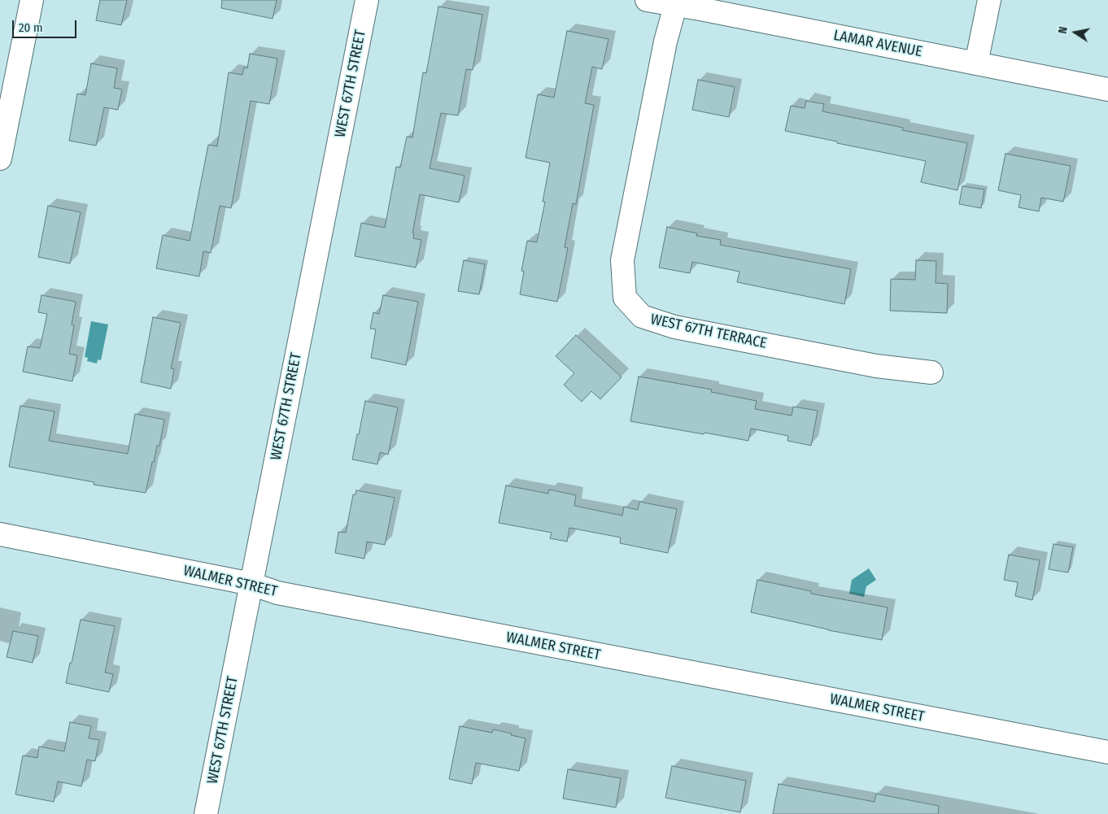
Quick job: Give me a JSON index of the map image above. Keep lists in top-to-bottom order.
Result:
{
  "streets": {
    "street": [
      "LAMAR AVENUE",
      "WEST 67TH STREET",
      "WEST 67TH TERRACE",
      "WALMER STREET"
    ]
  },
  "crossings": [
    ["LAMAR AVENUE", "WEST 67TH TERRACE"],
    ["WEST 67TH STREET", "WALMER STREET"]
  ],
  "scale_bar": "20 m",
  "north": "left"
}
